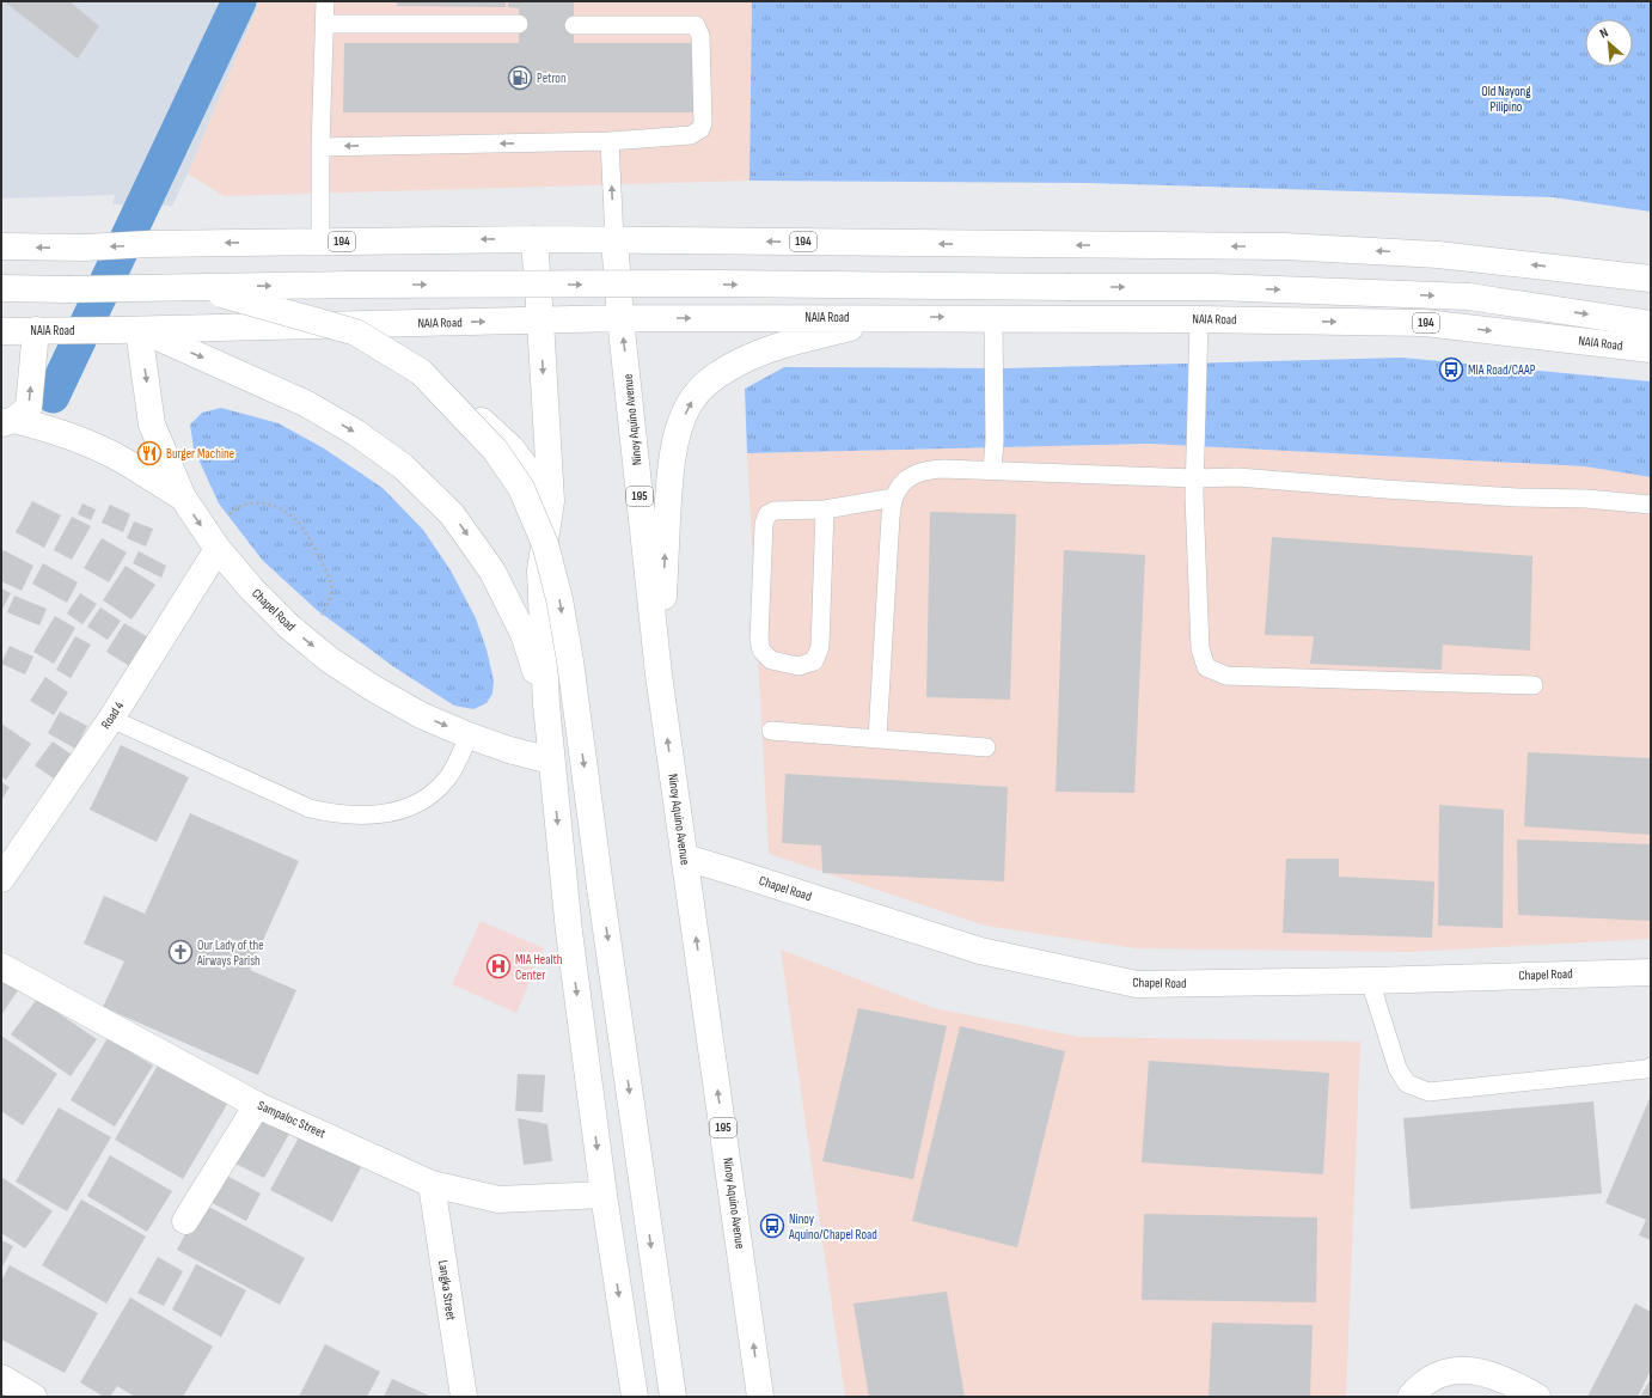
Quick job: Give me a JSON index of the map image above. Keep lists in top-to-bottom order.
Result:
{
  "streets": {
    "main road": [
      "194",
      "NAIA Road",
      "Ninoy Aquino Avenue",
      "195",
      "Chapel Road",
      "Road 4",
      "Sampaloc Street",
      "Langka Street"
    ]
  },
  "crossings": [
    ["194", "Ninoy Aquino Avenue"],
    ["NAIA Road", "Ninoy Aquino Avenue"],
    ["NAIA Road", "Chapel Road"],
    ["Ninoy Aquino Avenue", "Chapel Road"],
    ["Chapel Road", "Road 4"],
    ["Sampaloc Street", "Langka Street"]
  ],
  "parks": ["Old Nayong Pilipino"],
  "places": {
    "fuel station": ["Petron"],
    "bus stop": ["MIA Road/CAAP", "Ninoy Aquino/Chapel Road"],
    "restaurant": ["Burger Machine"],
    "church": ["Our Lady of the Airways Parish"],
    "hospital": ["MIA Health Center"]
  },
  "north": "top left"
}
